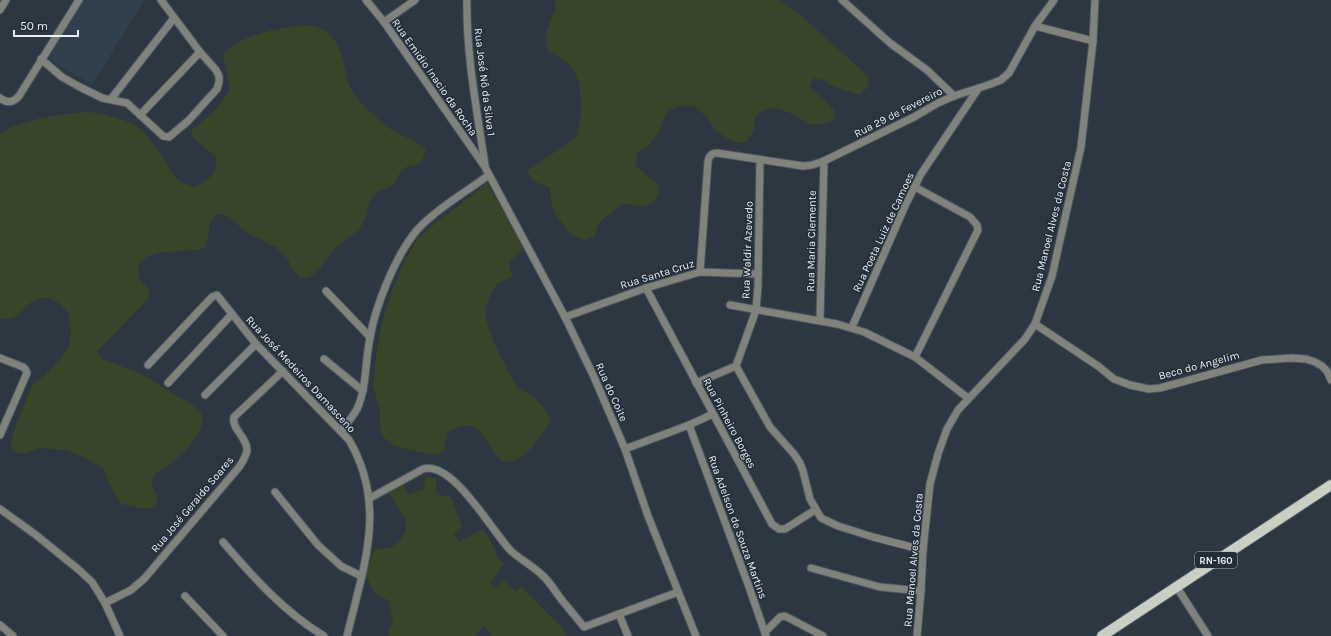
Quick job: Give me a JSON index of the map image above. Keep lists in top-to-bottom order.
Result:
{
  "streets": {
    "main road": ["RN-160"],
    "street": [
      "Rua Emidio Inacio da Rocha",
      "Rua José Nô da Silva 1",
      "Rua 29 de Fevereiro",
      "Rua Manoel Alves da Costa",
      "Rua Poeta Luiz de Camoes",
      "Rua Maria Clemente",
      "Rua Waldir Azevedo",
      "Rua Santa Cruz",
      "Beco do Angelim",
      "Rua José Medeiros Damasceno",
      "Rua do Coite",
      "Rua Pinheiro Borges",
      "Rua José Geraldo Soares",
      "Rua Adelson de Souza Martins"
    ]
  },
  "crossings": [
    ["Rua Emidio Inacio da Rocha", "Rua José Nô da Silva 1"],
    ["Rua Emidio Inacio da Rocha", "Rua do Coite"],
    ["Rua José Nô da Silva 1", "Rua do Coite"],
    ["Rua 29 de Fevereiro", "Rua Poeta Luiz de Camoes"],
    ["Rua 29 de Fevereiro", "Rua Maria Clemente"],
    ["Rua 29 de Fevereiro", "Rua Waldir Azevedo"],
    ["Rua 29 de Fevereiro", "Rua Santa Cruz"],
    ["Rua Manoel Alves da Costa", "Beco do Angelim"],
    ["Rua Waldir Azevedo", "Rua Santa Cruz"],
    ["Rua Santa Cruz", "Rua do Coite"],
    ["Rua Santa Cruz", "Rua Pinheiro Borges"],
    ["Rua José Medeiros Damasceno", "Rua José Geraldo Soares"]
  ],
  "scale_bar": "50 m"
}
